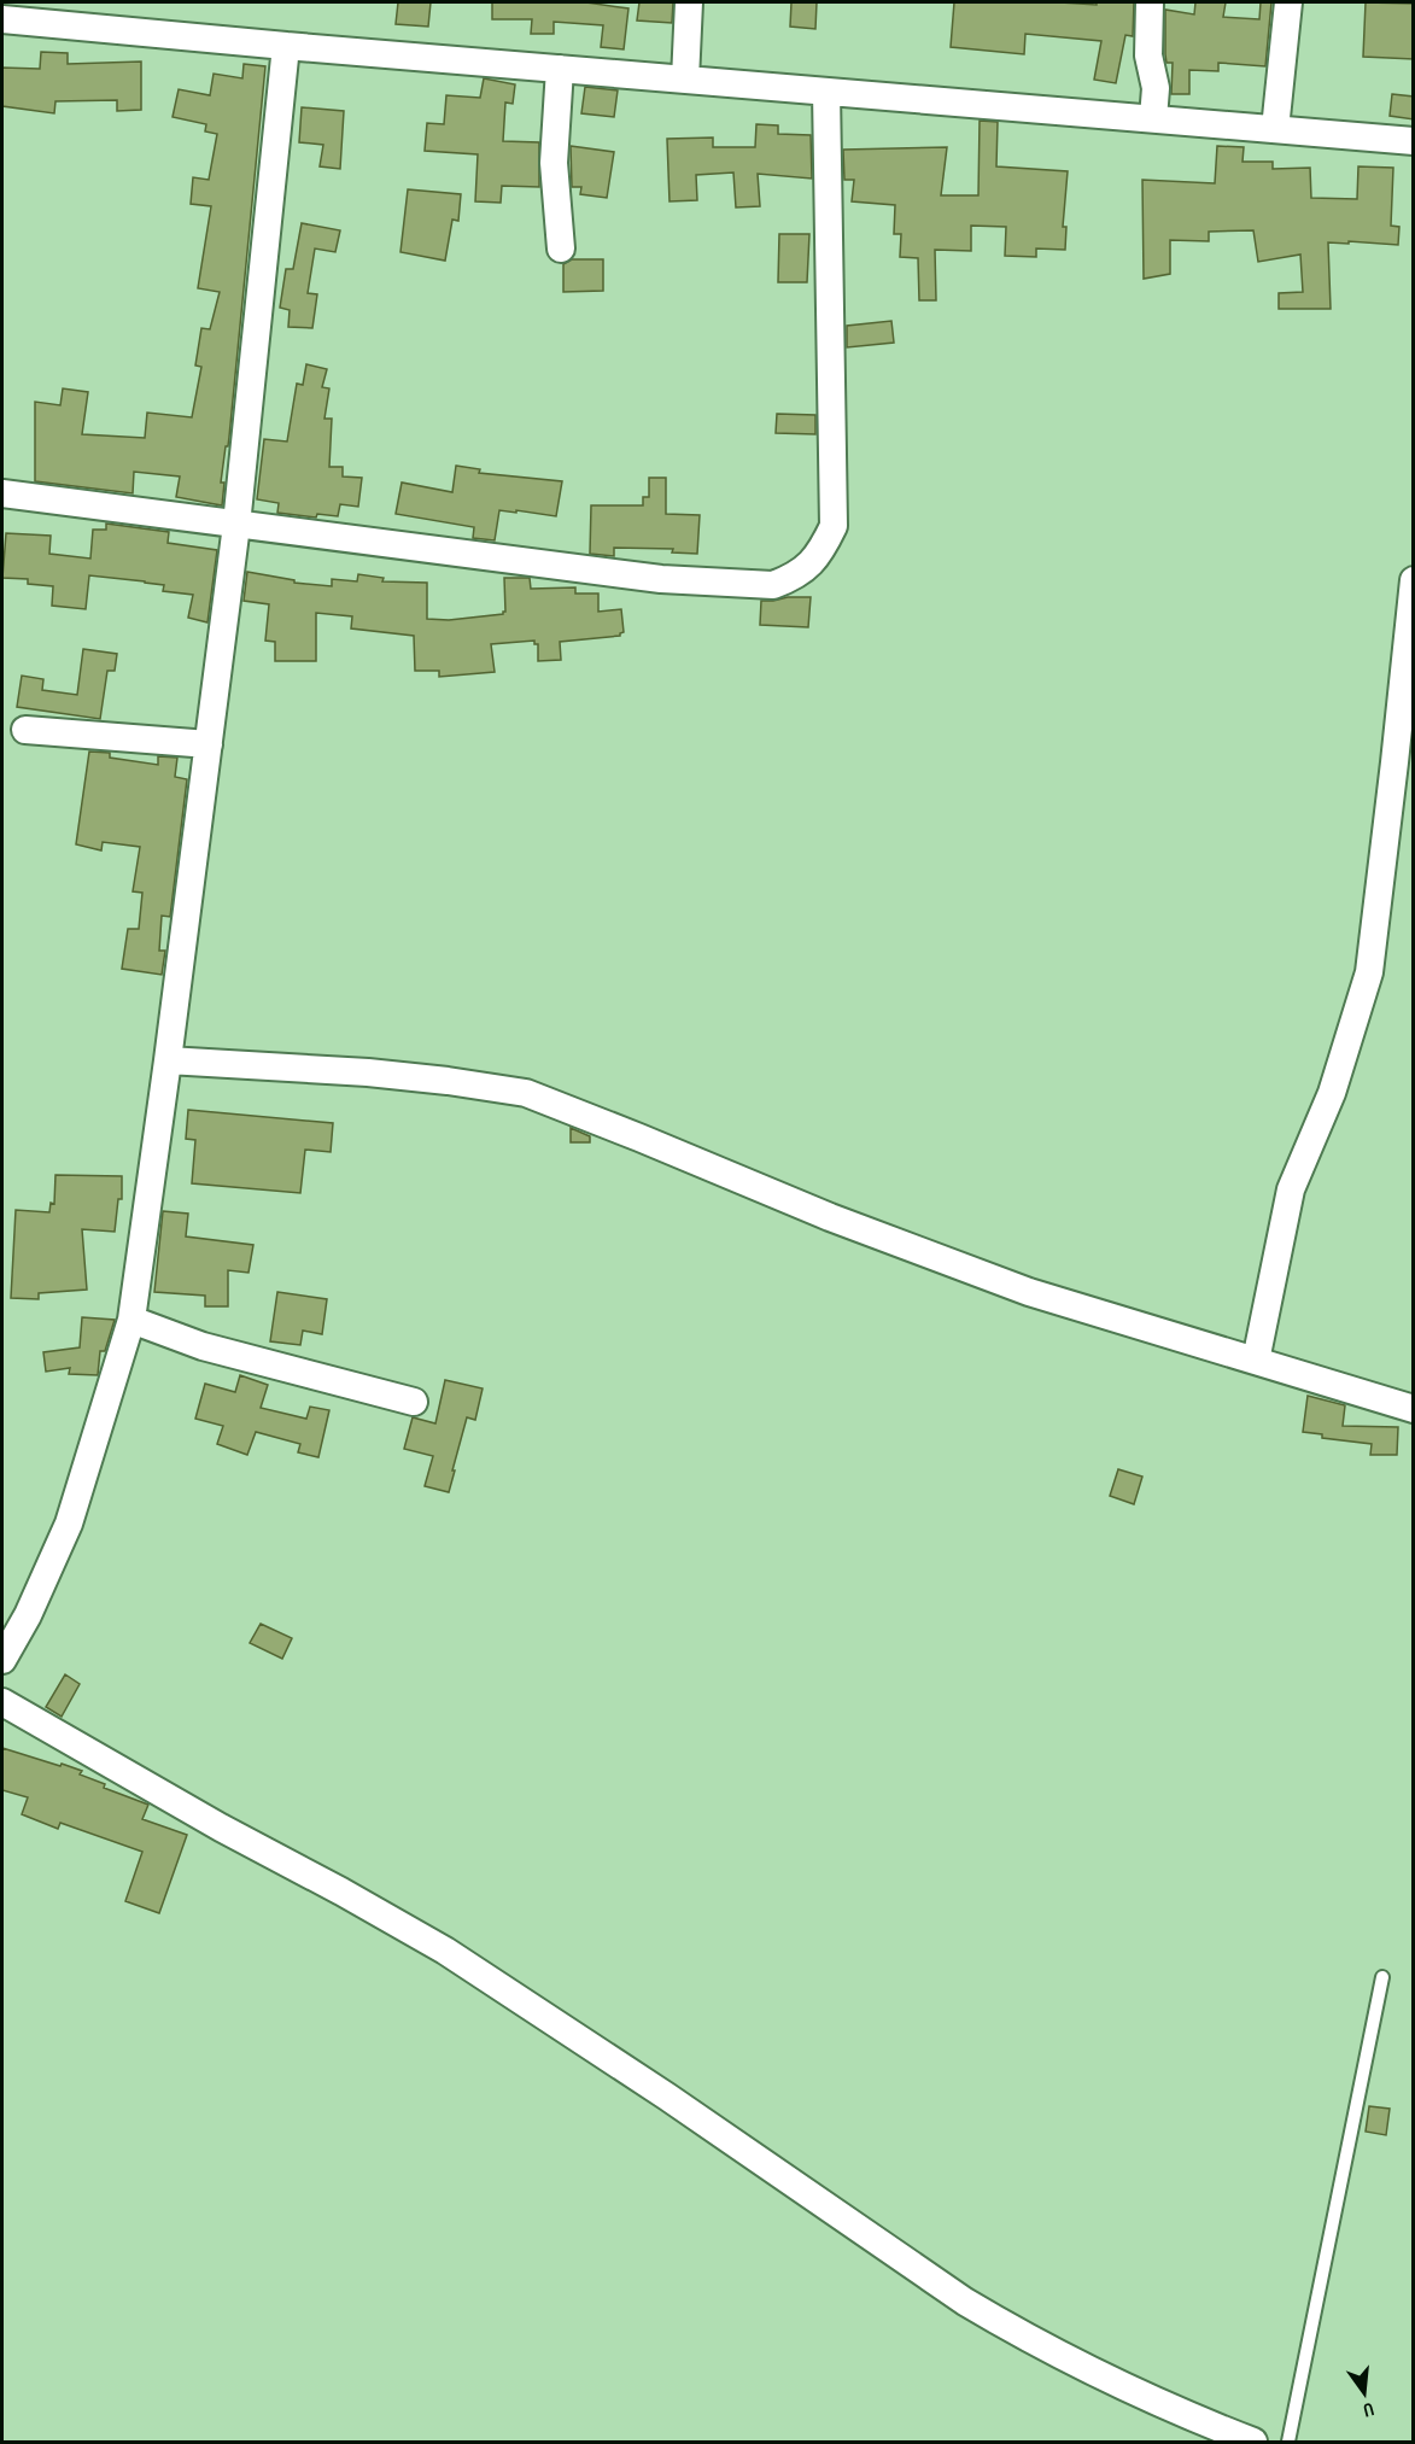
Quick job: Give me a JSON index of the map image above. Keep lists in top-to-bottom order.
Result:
{
  "north": "bottom"
}
